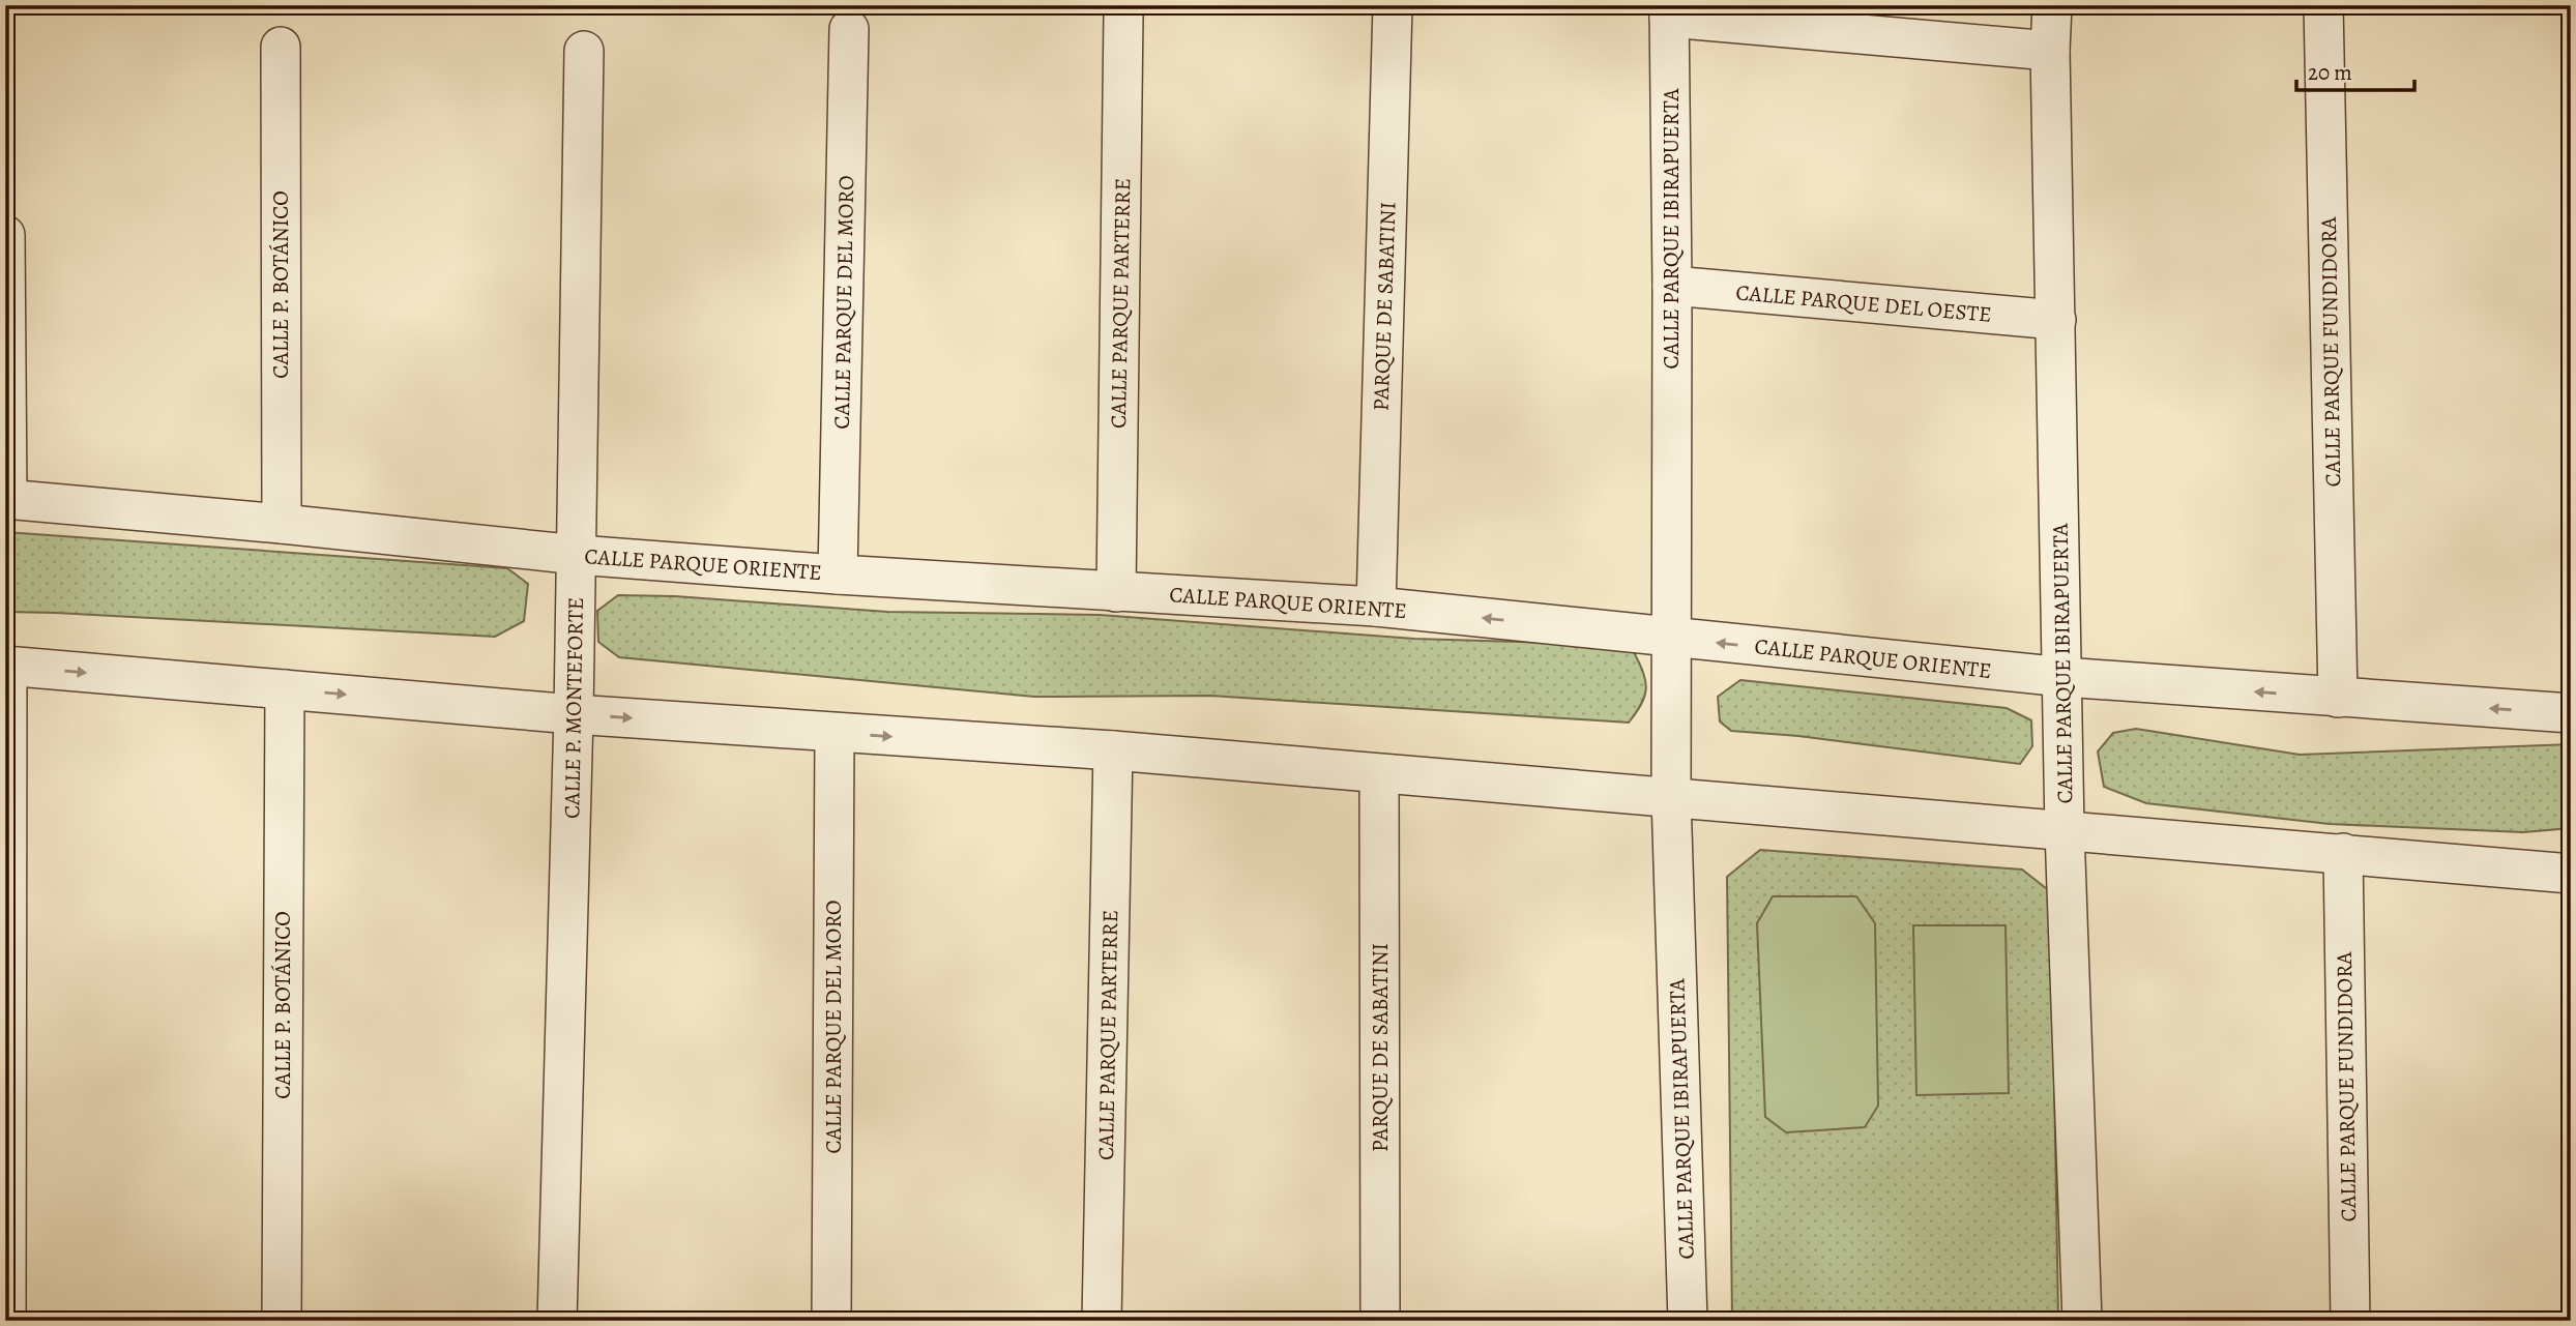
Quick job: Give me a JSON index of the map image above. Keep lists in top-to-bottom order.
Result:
{
  "streets": {
    "street": [
      "CALLE PARQUE IBIRAPUERTA",
      "CALLE P. BOTÁNICO",
      "CALLE PARQUE DEL MORO",
      "CALLE PARQUE PARTERRE",
      "CALLE PARQUE DEL OESTE",
      "PARQUE DE SABATINI",
      "CALLE PARQUE FUNDIDORA",
      "CALLE PARQUE ORIENTE",
      "CALLE P. MONTEFORTE"
    ]
  },
  "crossings": [
    ["CALLE PARQUE IBIRAPUERTA", "CALLE PARQUE DEL OESTE"],
    ["CALLE PARQUE IBIRAPUERTA", "CALLE PARQUE ORIENTE"],
    ["CALLE P. BOTÁNICO", "CALLE PARQUE ORIENTE"],
    ["CALLE PARQUE DEL MORO", "CALLE PARQUE ORIENTE"],
    ["CALLE PARQUE PARTERRE", "CALLE PARQUE ORIENTE"],
    ["PARQUE DE SABATINI", "CALLE PARQUE ORIENTE"],
    ["CALLE PARQUE FUNDIDORA", "CALLE PARQUE ORIENTE"],
    ["CALLE PARQUE ORIENTE", "CALLE P. MONTEFORTE"]
  ],
  "scale_bar": "20 m"
}
